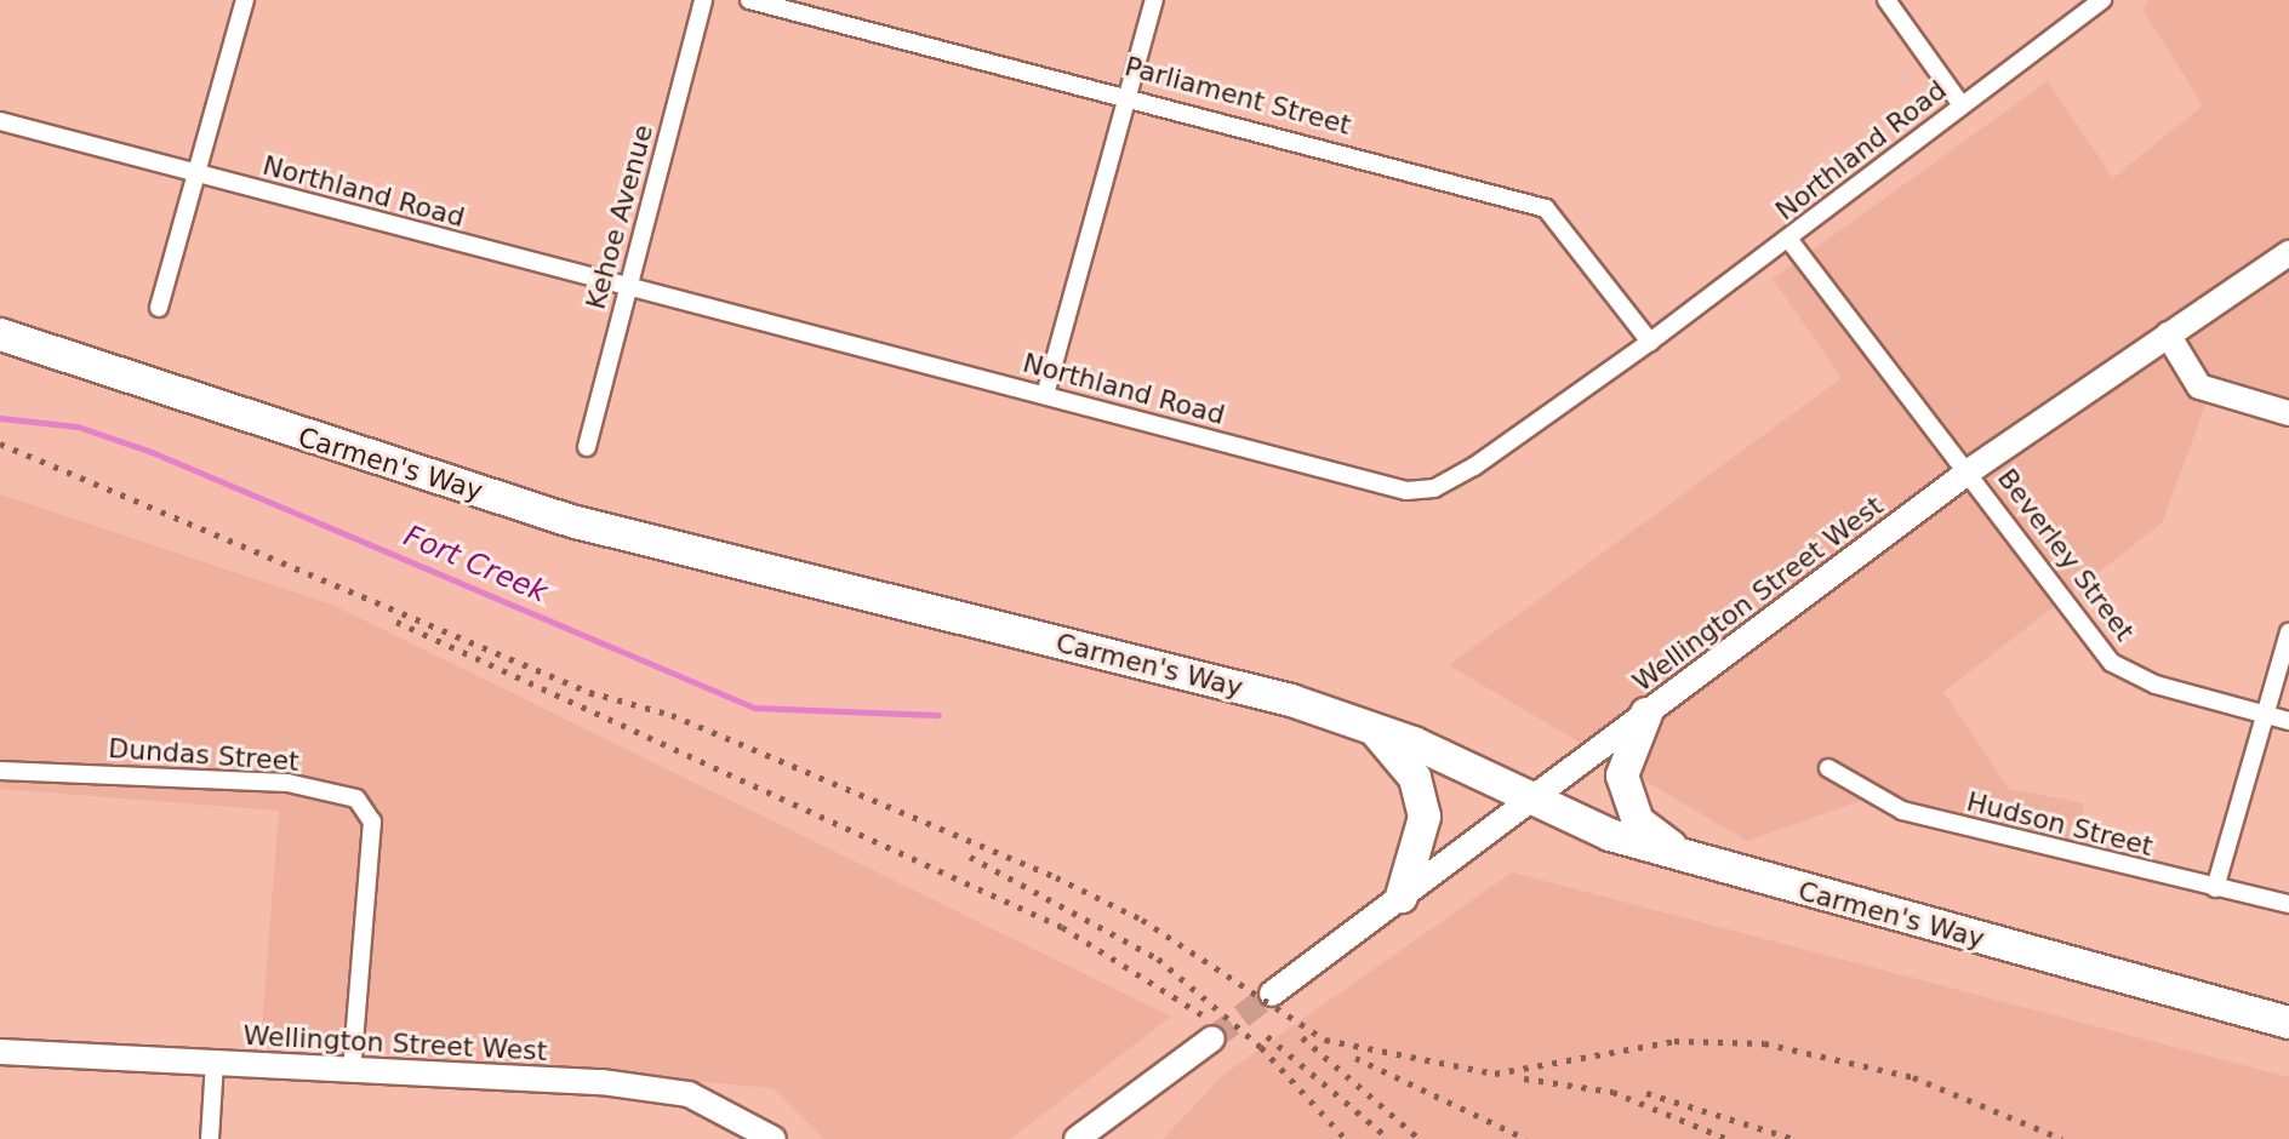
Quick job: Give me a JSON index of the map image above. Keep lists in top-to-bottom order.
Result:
{
  "streets": {
    "highway": ["Carmen's Way"],
    "main road": ["Wellington Street West"],
    "street": [
      "Parliament Street",
      "Northland Road",
      "Kehoe Avenue",
      "Beverley Street",
      "Dundas Street",
      "Hudson Street"
    ]
  },
  "crossings": [
    ["Parliament Street", "Northland Road"],
    ["Northland Road", "Kehoe Avenue"],
    ["Northland Road", "Beverley Street"],
    ["Carmen's Way", "Wellington Street West"],
    ["Beverley Street", "Wellington Street West"],
    ["Wellington Street West", "Dundas Street"]
  ],
  "water": ["Fort Creek"]
}
